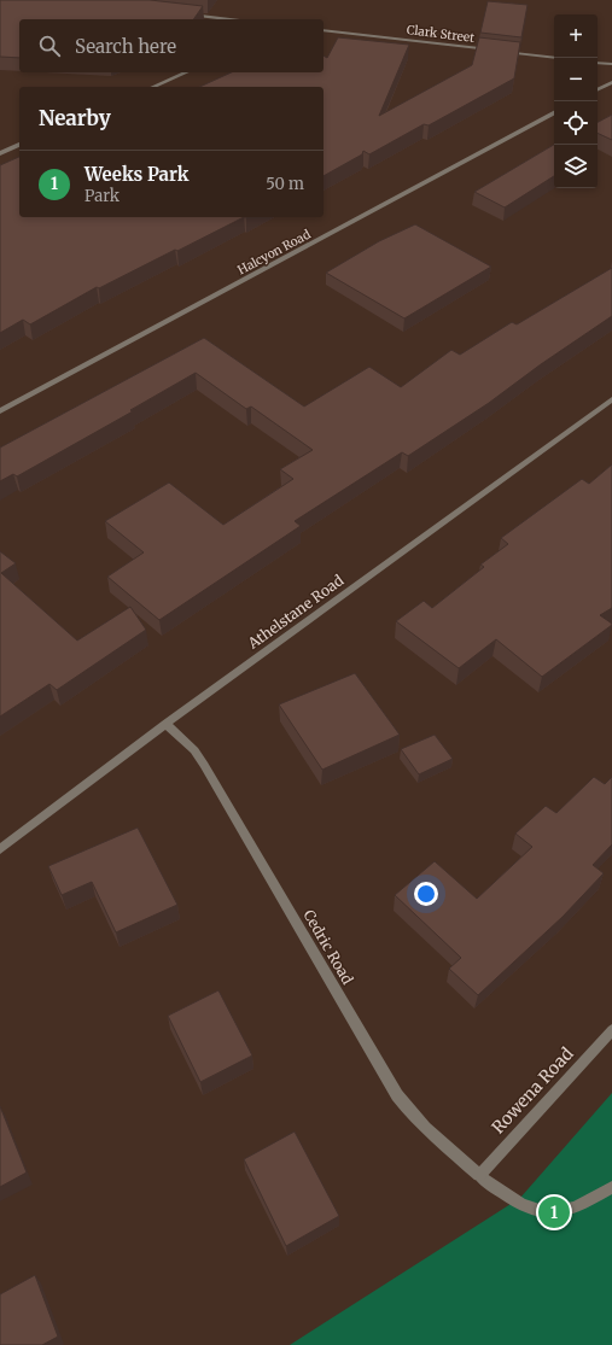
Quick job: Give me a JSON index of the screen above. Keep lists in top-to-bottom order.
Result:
{
  "streets": {
    "street": [
      "Clark Street",
      "Halcyon Road",
      "Athelstane Road",
      "Cedric Road",
      "Rowena Road"
    ]
  },
  "crossings": [
    ["Athelstane Road", "Cedric Road"],
    ["Cedric Road", "Rowena Road"]
  ],
  "page": {
    "map_buttons": ["+", "−"],
    "search": "Search here",
    "heading": "Nearby",
    "list": [
      {
        "mark": "1",
        "name": "Weeks Park",
        "note": "Park",
        "value": "50 m"
      }
    ],
    "pins": "1"
  }
}
